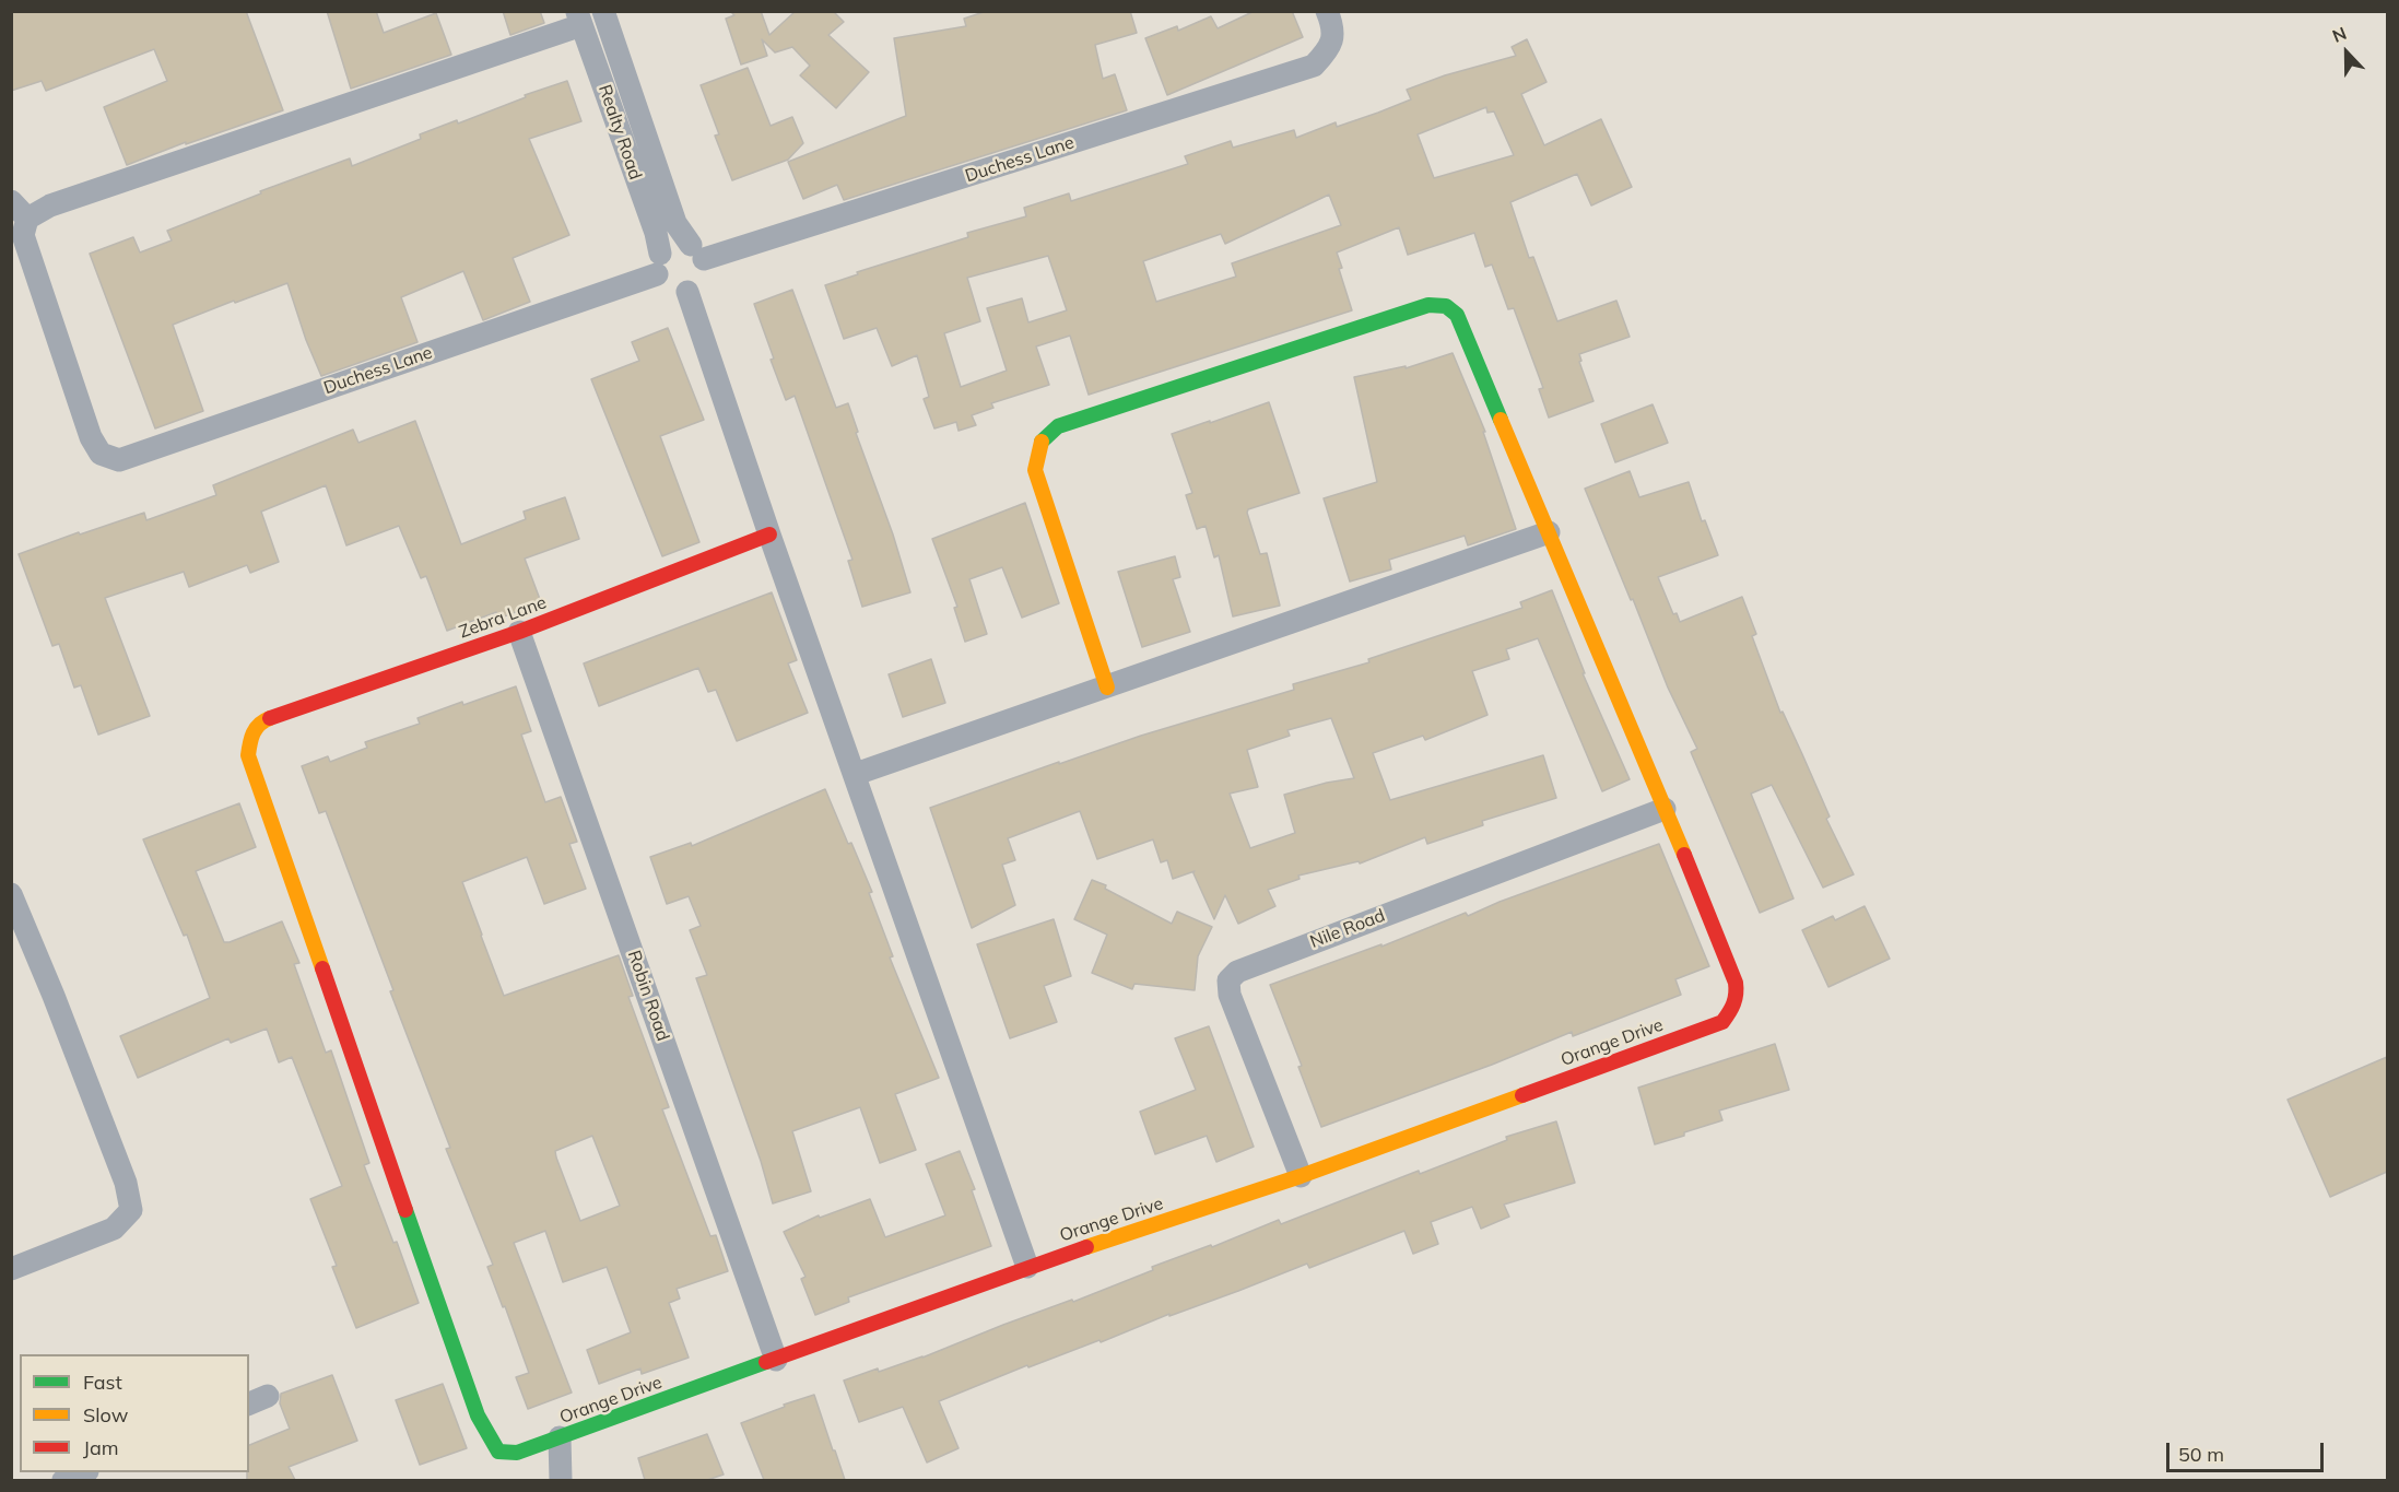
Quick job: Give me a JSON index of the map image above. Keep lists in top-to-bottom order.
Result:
{
  "streets": {
    "street": [
      "Realty Road",
      "Duchess Lane",
      "Zebra Lane",
      "Nile Road",
      "Robin Road",
      "Orange Drive"
    ]
  },
  "crossings": [
    ["Realty Road", "Duchess Lane"],
    ["Zebra Lane", "Robin Road"],
    ["Zebra Lane", "Orange Drive"],
    ["Nile Road", "Orange Drive"],
    ["Robin Road", "Orange Drive"]
  ],
  "legend": ["Fast", "Slow", "Jam"],
  "scale_bar": "50 m",
  "north": "top"
}
